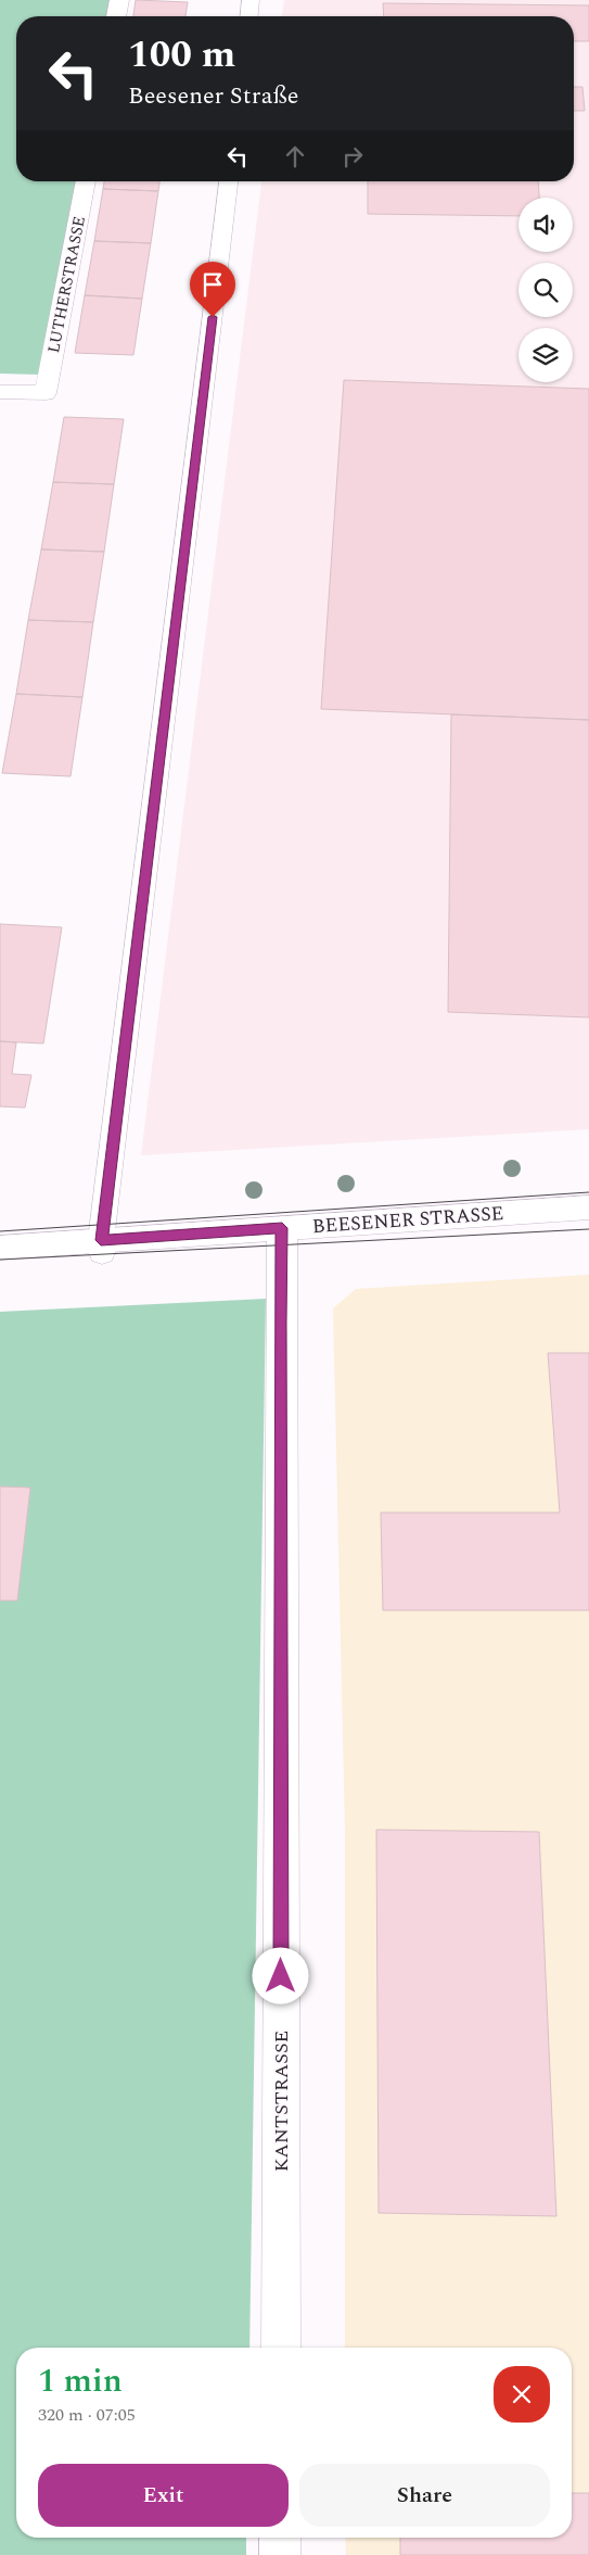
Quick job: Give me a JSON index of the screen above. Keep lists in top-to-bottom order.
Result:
{
  "streets": {
    "street": ["LUTHERSTRASSE", "BEESENER STRASSE", "KANTSTRASSE"]
  },
  "crossings": [
    ["BEESENER STRASSE", "KANTSTRASSE"]
  ],
  "page": {
    "turn": ["100 m", "Beesener Straße"],
    "heading": ["1 min", "320 m · 07:05"],
    "buttons": ["Exit", "Share"]
  }
}
